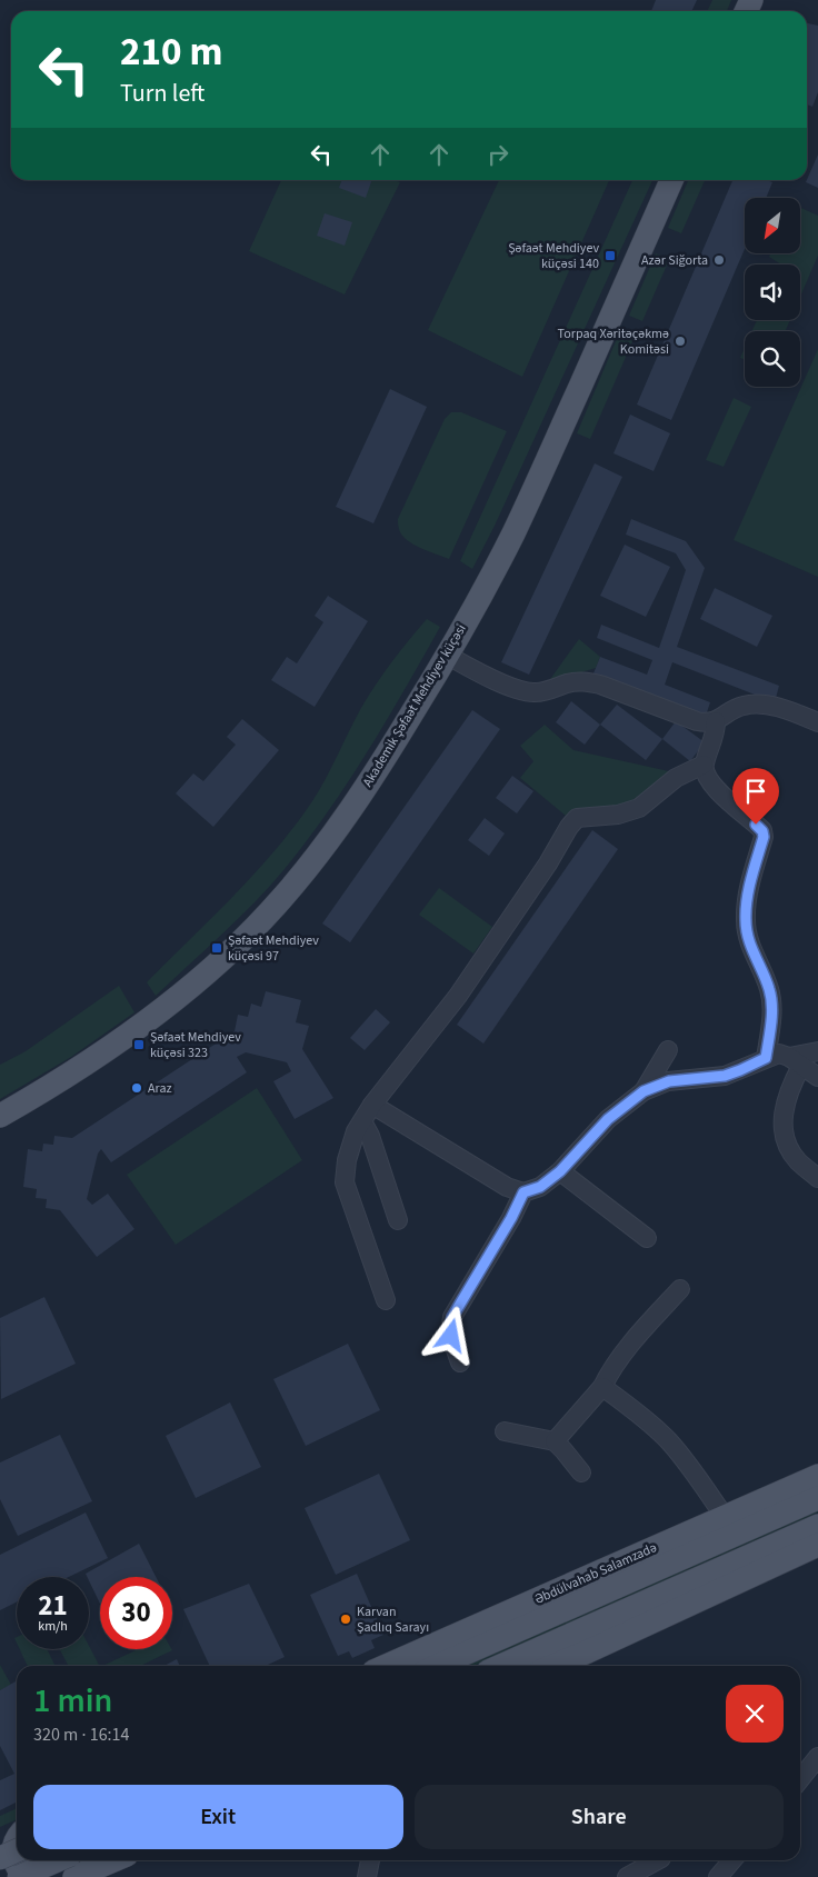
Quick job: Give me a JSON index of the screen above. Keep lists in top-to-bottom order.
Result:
{
  "streets": {
    "main road": ["Akademik Şəfaət Mehdiyev küçəsi", "Əbdülvahab Salamzadə"]
  },
  "places": {
    "transit": ["Şəfaət Mehdiyev küçəsi 140", "Şəfaət Mehdiyev küçəsi 97", "Şəfaət Mehdiyev küçəsi 323"],
    "other": [
      "Azər Siğorta",
      "Torpaq Xəritəçəkmə Komitəsi",
      "Araz",
      "Karvan Şadlıq Sarayı"
    ]
  },
  "north": "bottom left",
  "page": {
    "turn": ["210 m", "Turn left"],
    "speed": "21 km/h",
    "limit": "30",
    "heading": ["1 min", "320 m · 16:14"],
    "buttons": ["Exit", "Share"]
  }
}
